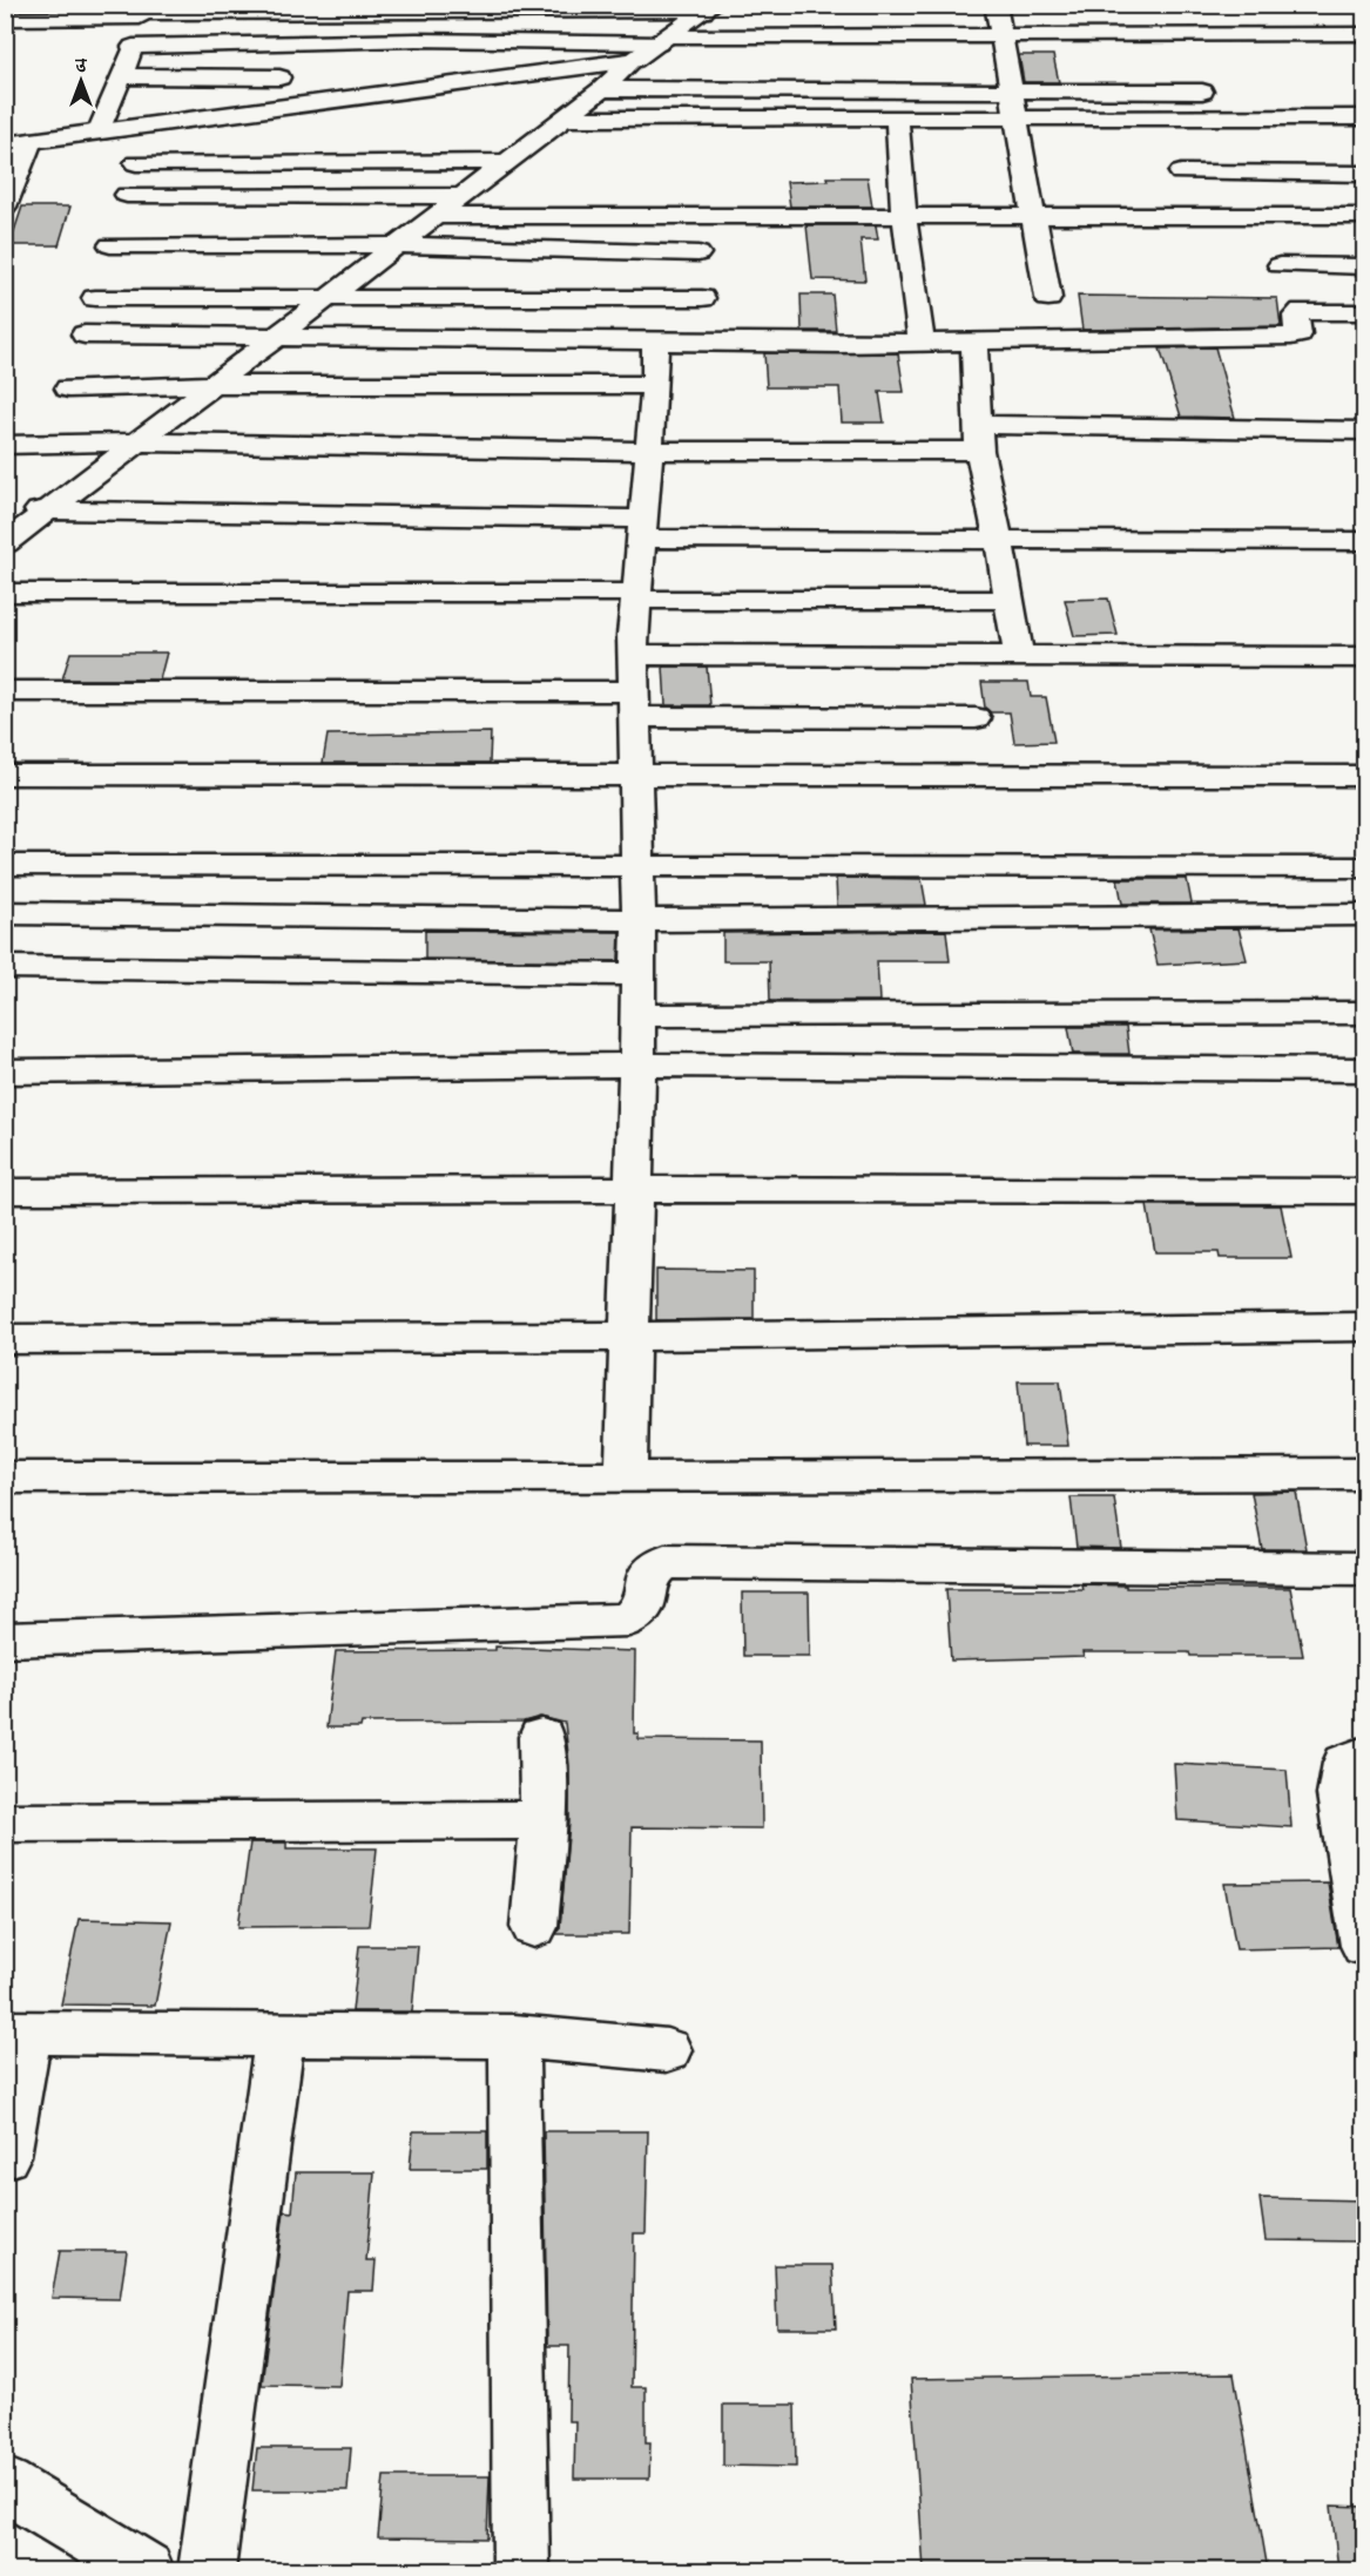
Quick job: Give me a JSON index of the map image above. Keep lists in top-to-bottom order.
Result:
{
  "north": "top"
}
